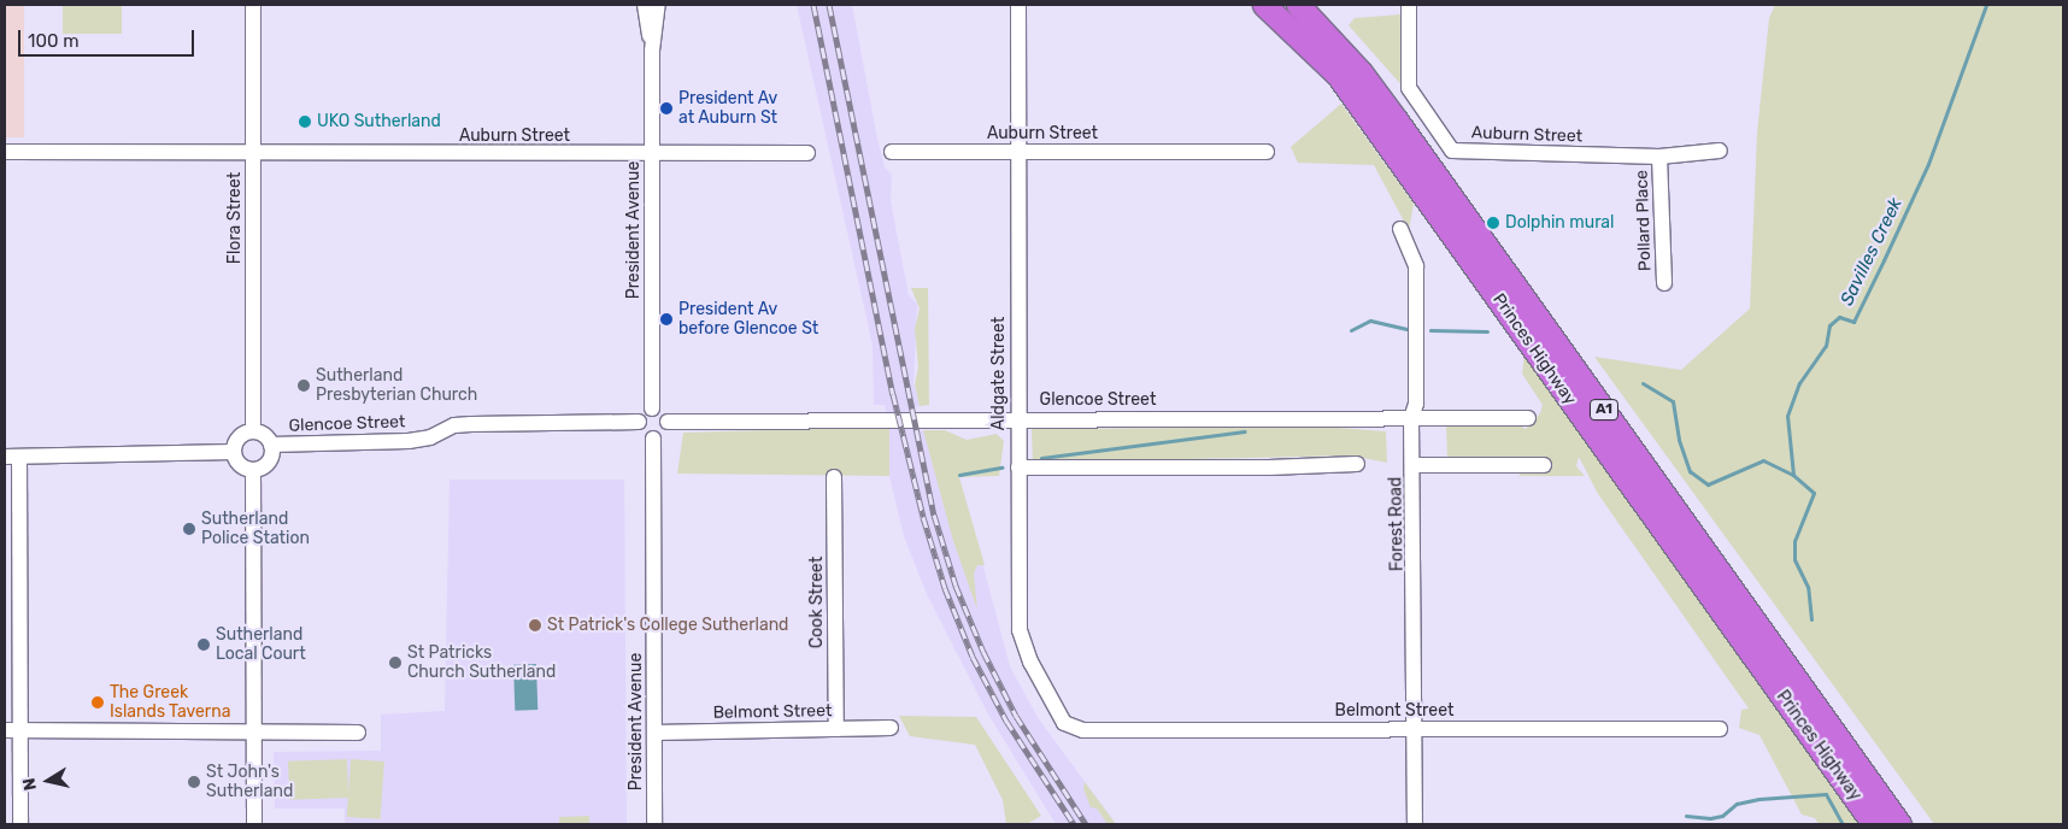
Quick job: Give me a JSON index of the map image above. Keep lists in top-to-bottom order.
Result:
{
  "streets": {
    "highway": ["Princes Highway", "A1"],
    "street": [
      "Auburn Street",
      "Flora Street",
      "Pollard Place",
      "President Avenue",
      "Aldgate Street",
      "Glencoe Street",
      "Forest Road",
      "Cook Street",
      "Belmont Street"
    ]
  },
  "crossings": [
    ["Auburn Street", "Flora Street"],
    ["Auburn Street", "Pollard Place"],
    ["Auburn Street", "President Avenue"],
    ["Auburn Street", "Aldgate Street"],
    ["Flora Street", "Glencoe Street"],
    ["President Avenue", "Glencoe Street"],
    ["President Avenue", "Belmont Street"],
    ["Aldgate Street", "Glencoe Street"],
    ["Aldgate Street", "Belmont Street"],
    ["Glencoe Street", "Forest Road"],
    ["Forest Road", "Belmont Street"],
    ["Cook Street", "Belmont Street"]
  ],
  "water": ["Savilles Creek"],
  "places": [
    "President Av at Auburn St",
    "UKO Sutherland",
    "Dolphin mural",
    "President Av before Glencoe St",
    "Sutherland Presbyterian Church",
    "Sutherland Police Station",
    "St Patrick's College Sutherland",
    "Sutherland Local Court",
    "St Patricks Church Sutherland",
    "The Greek Islands Taverna",
    "St John's Sutherland"
  ],
  "scale_bar": "100 m",
  "north": "left"
}
